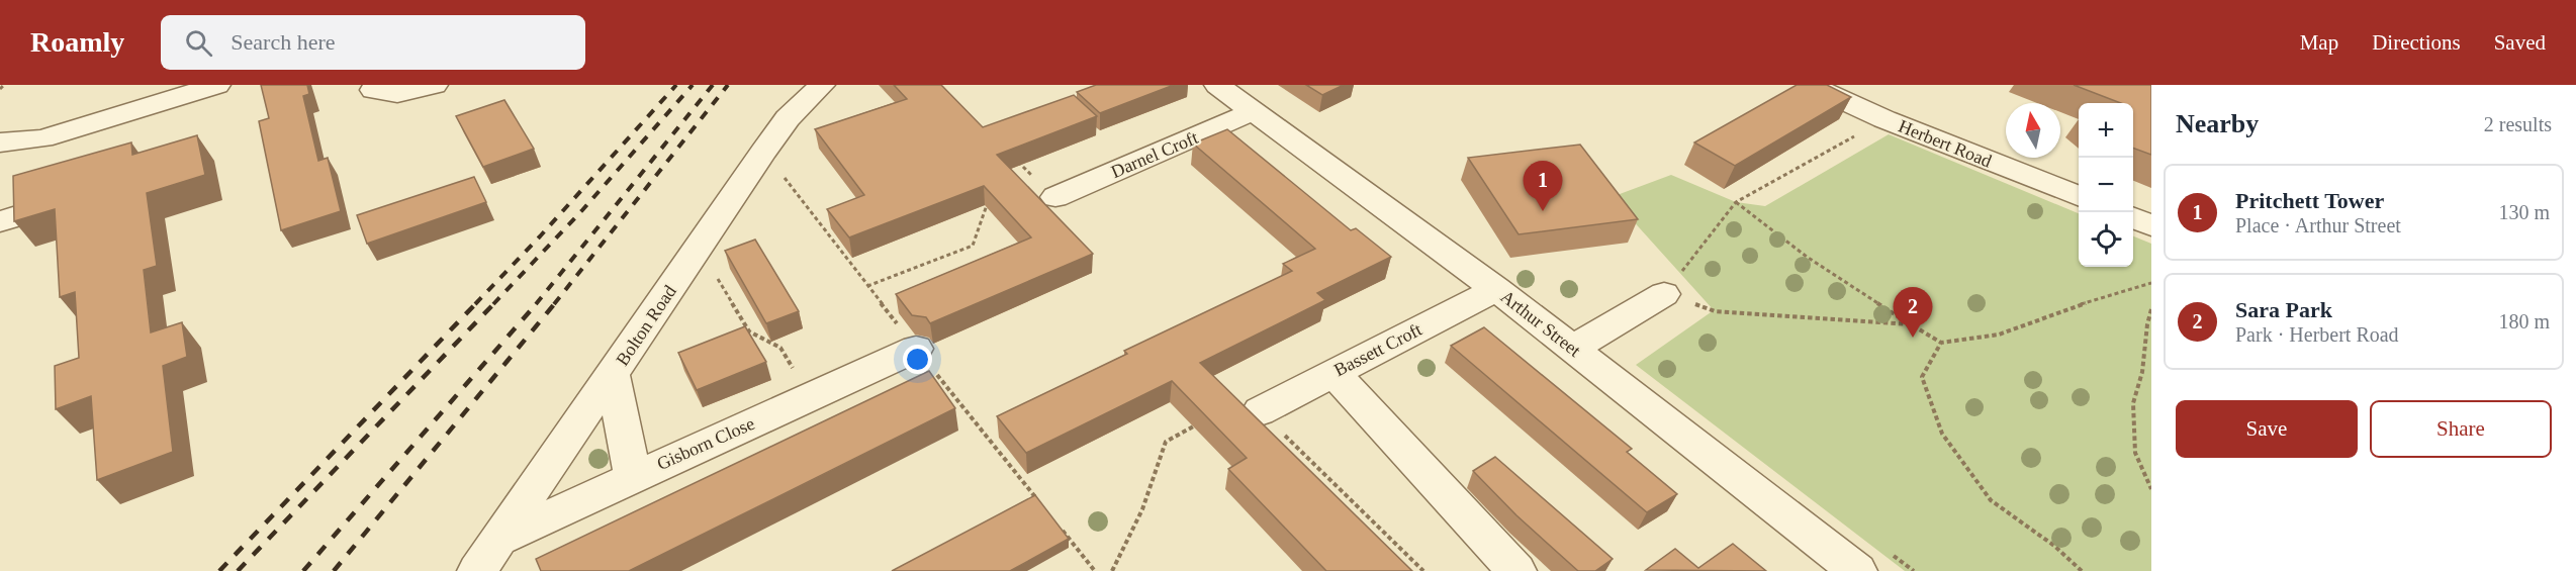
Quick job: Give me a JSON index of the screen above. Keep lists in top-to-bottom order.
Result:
{
  "streets": {
    "street": [
      "Herbert Road",
      "Darnel Croft",
      "Arthur Street",
      "Bolton Road",
      "Bassett Croft",
      "Gisborn Close"
    ]
  },
  "crossings": [
    ["Darnel Croft", "Arthur Street"],
    ["Arthur Street", "Bassett Croft"],
    ["Bolton Road", "Gisborn Close"]
  ],
  "north": "top",
  "page": {
    "header": "Roamly",
    "search": "Search here",
    "nav": ["Map", "Directions", "Saved"],
    "heading": ["Nearby", "2 results"],
    "map_buttons": ["+", "−"],
    "pins": ["1", "2"],
    "list": [
      {
        "mark": "1",
        "name": "Pritchett Tower",
        "note": "Place · Arthur Street",
        "value": "130 m"
      },
      {
        "mark": "2",
        "name": "Sara Park",
        "note": "Park · Herbert Road",
        "value": "180 m"
      }
    ],
    "buttons": ["Save", "Share"]
  }
}
